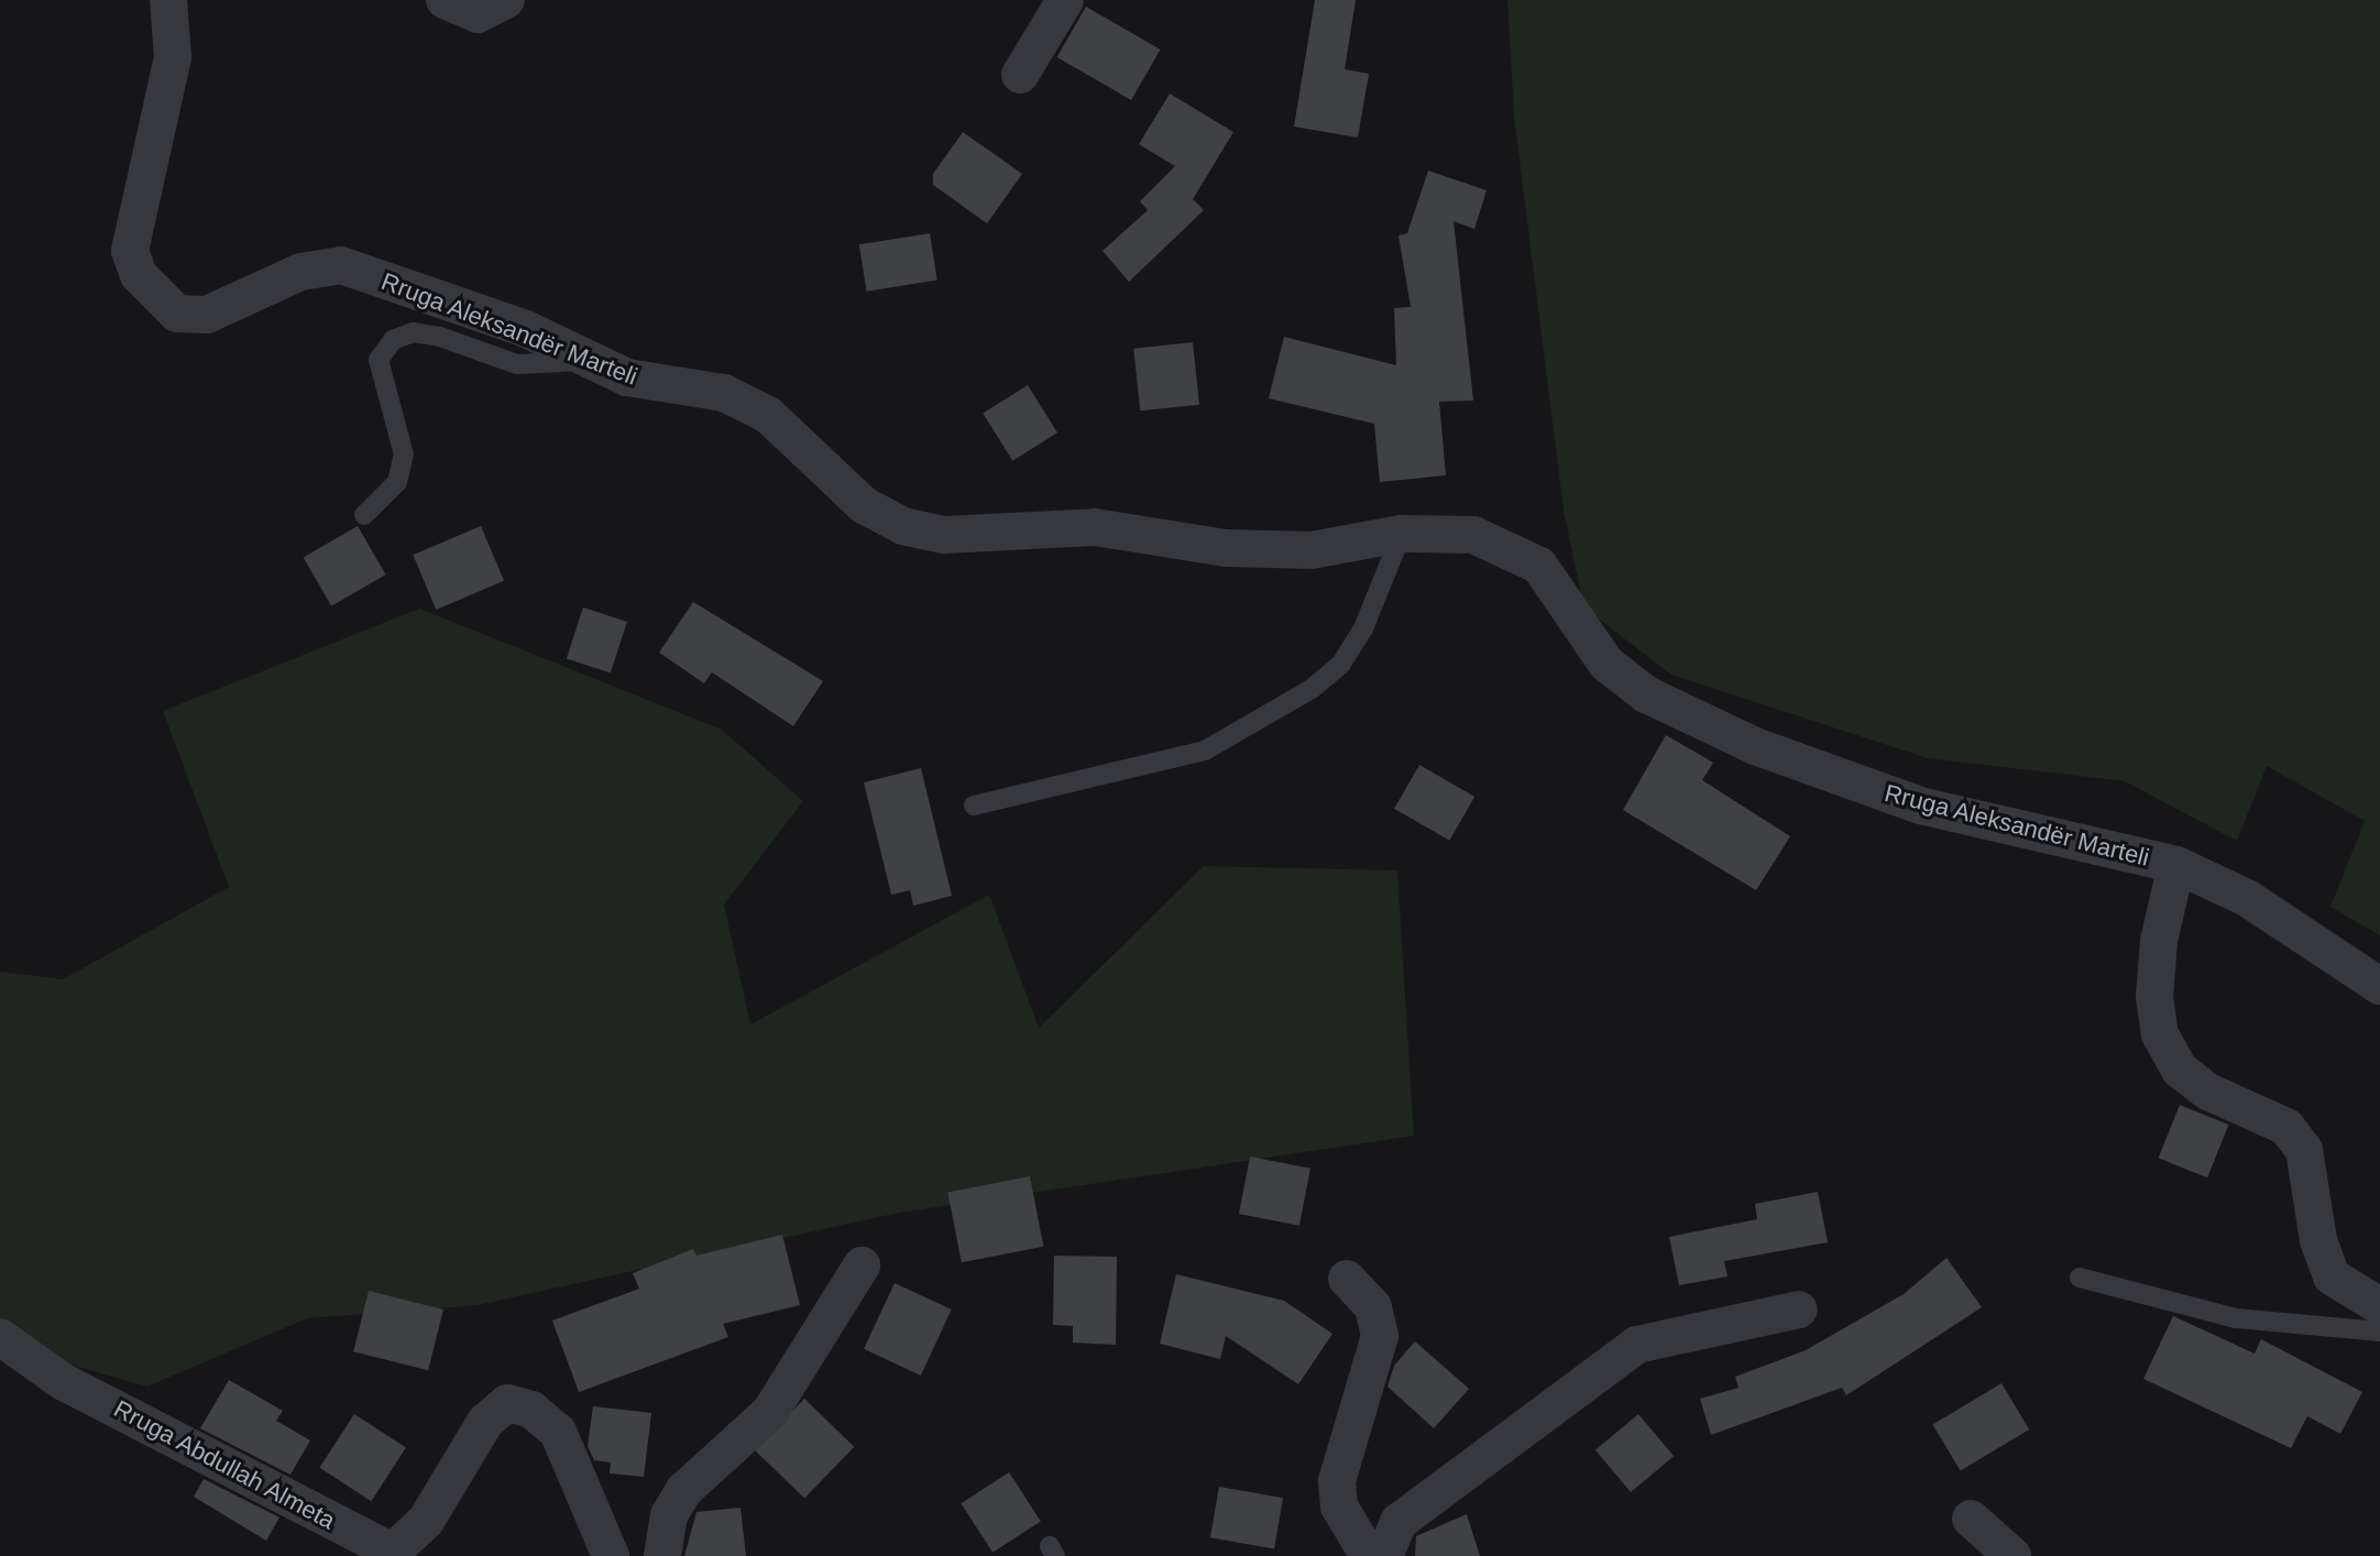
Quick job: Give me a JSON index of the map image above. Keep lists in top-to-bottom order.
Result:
{
  "streets": {
    "street": ["Rruga Aleksandër Marteli", "Rruga Abdullah Almeta"]
  }
}
